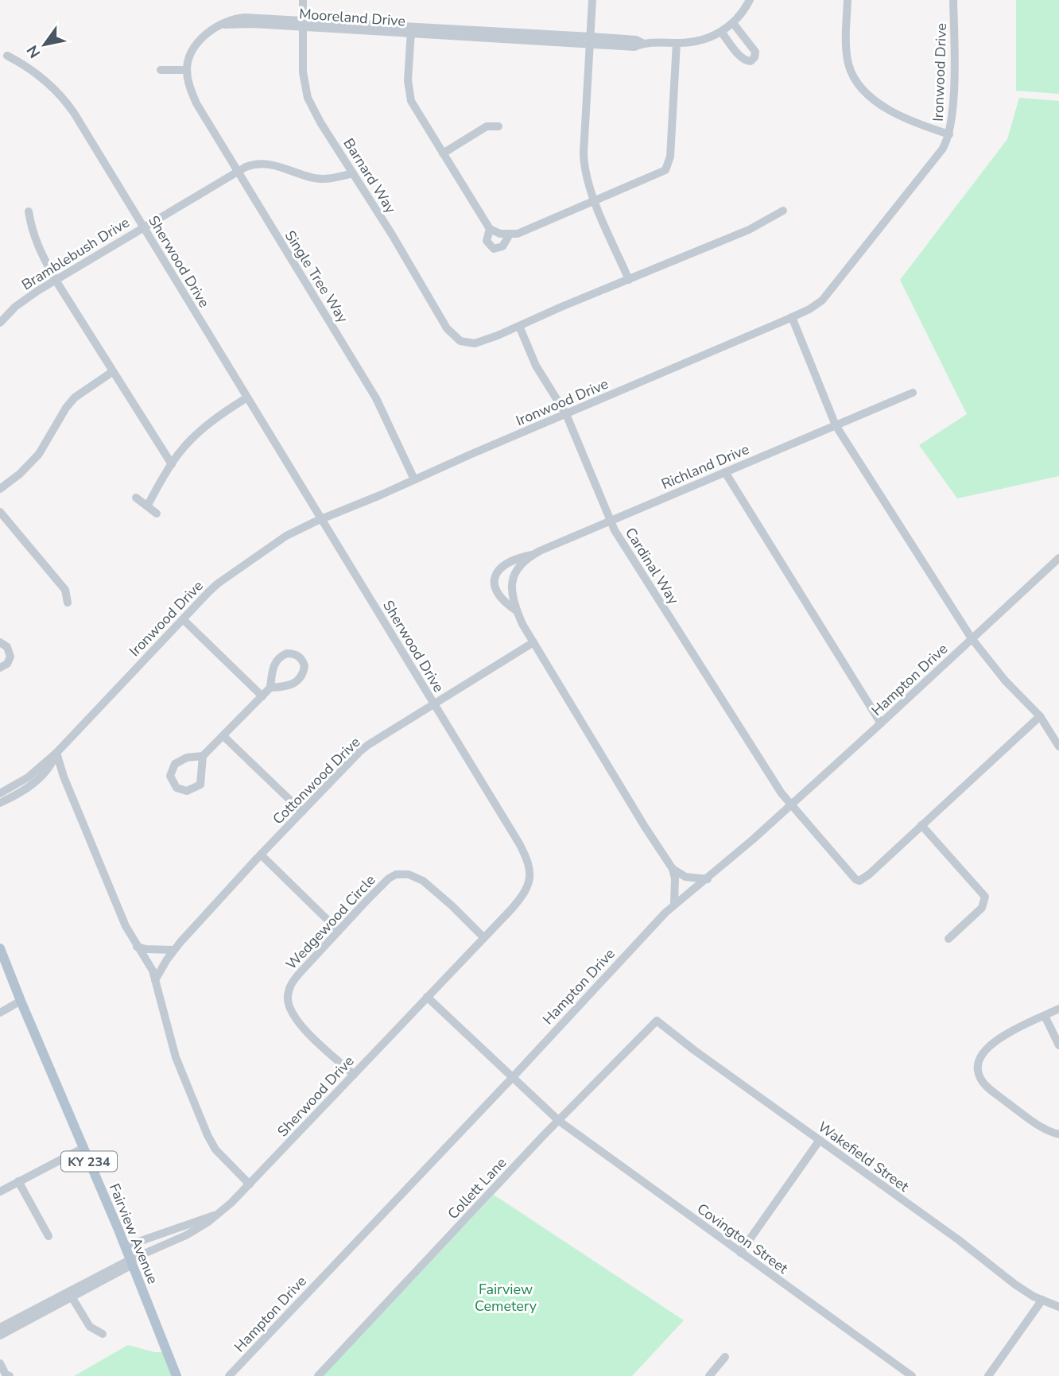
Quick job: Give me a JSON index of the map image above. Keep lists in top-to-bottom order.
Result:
{
  "streets": {
    "main road": ["KY 234", "Fairview Avenue"],
    "street": [
      "Mooreland Drive",
      "Ironwood Drive",
      "Barnard Way",
      "Bramblebush Drive",
      "Sherwood Drive",
      "Single Tree Way",
      "Richland Drive",
      "Cardinal Way",
      "Hampton Drive",
      "Cottonwood Drive",
      "Wedgewood Circle",
      "Wakefield Street",
      "Collett Lane",
      "Covington Street"
    ]
  },
  "crossings": [
    ["Mooreland Drive", "Barnard Way"],
    ["Mooreland Drive", "Single Tree Way"],
    ["Ironwood Drive", "Sherwood Drive"],
    ["Ironwood Drive", "Single Tree Way"],
    ["Ironwood Drive", "Cardinal Way"],
    ["Barnard Way", "Bramblebush Drive"],
    ["Barnard Way", "Cardinal Way"],
    ["Bramblebush Drive", "Sherwood Drive"],
    ["Bramblebush Drive", "Single Tree Way"],
    ["Sherwood Drive", "Cottonwood Drive"],
    ["Sherwood Drive", "Wedgewood Circle"],
    ["Sherwood Drive", "Fairview Avenue"],
    ["Sherwood Drive", "Covington Street"],
    ["Richland Drive", "Cardinal Way"],
    ["Cardinal Way", "Hampton Drive"],
    ["Hampton Drive", "Covington Street"],
    ["Wakefield Street", "Collett Lane"],
    ["Collett Lane", "Covington Street"]
  ],
  "parks": ["Fairview Cemetery"],
  "north": "bottom left"
}
